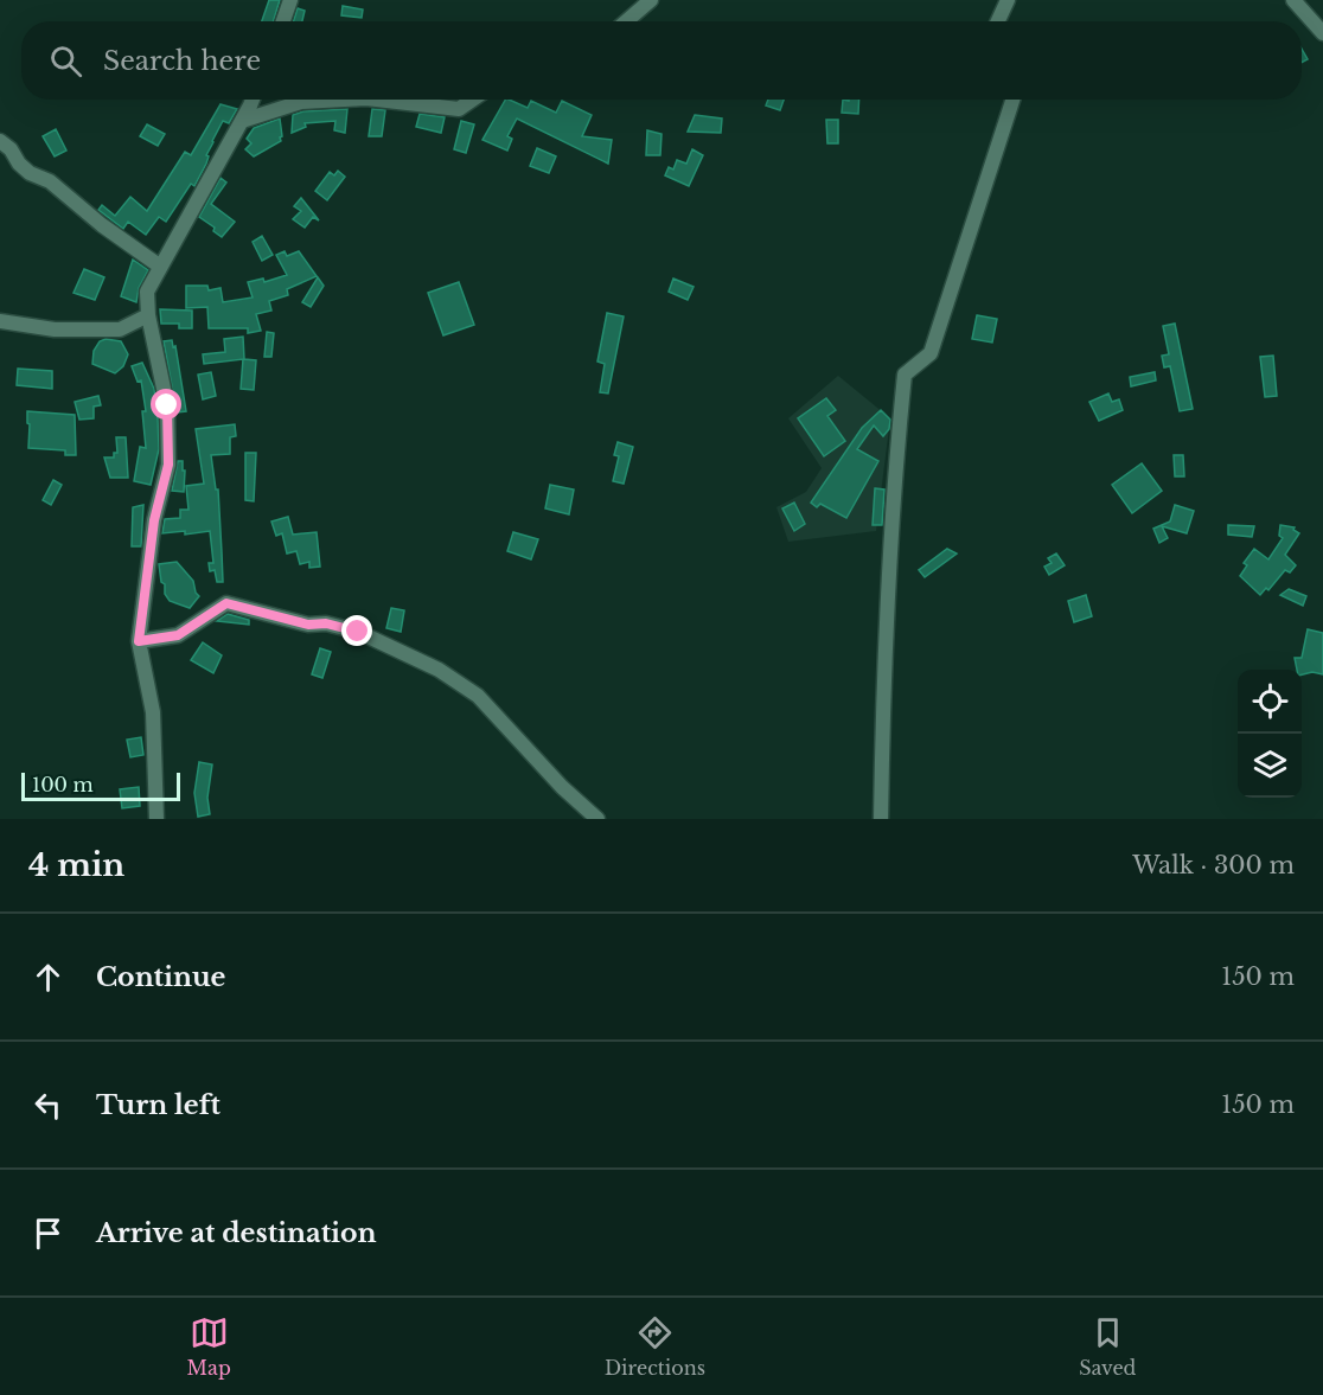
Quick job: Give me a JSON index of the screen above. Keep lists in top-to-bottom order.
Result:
{
  "scale_bar": "100 m",
  "page": {
    "search": "Search here",
    "scale": "100 m",
    "heading": ["4 min", "Walk · 300 m"],
    "list": [
      ["Continue", "150 m"],
      ["Turn left", "150 m"],
      "Arrive at destination"
    ],
    "nav": ["Map", "Directions", "Saved"]
  }
}
